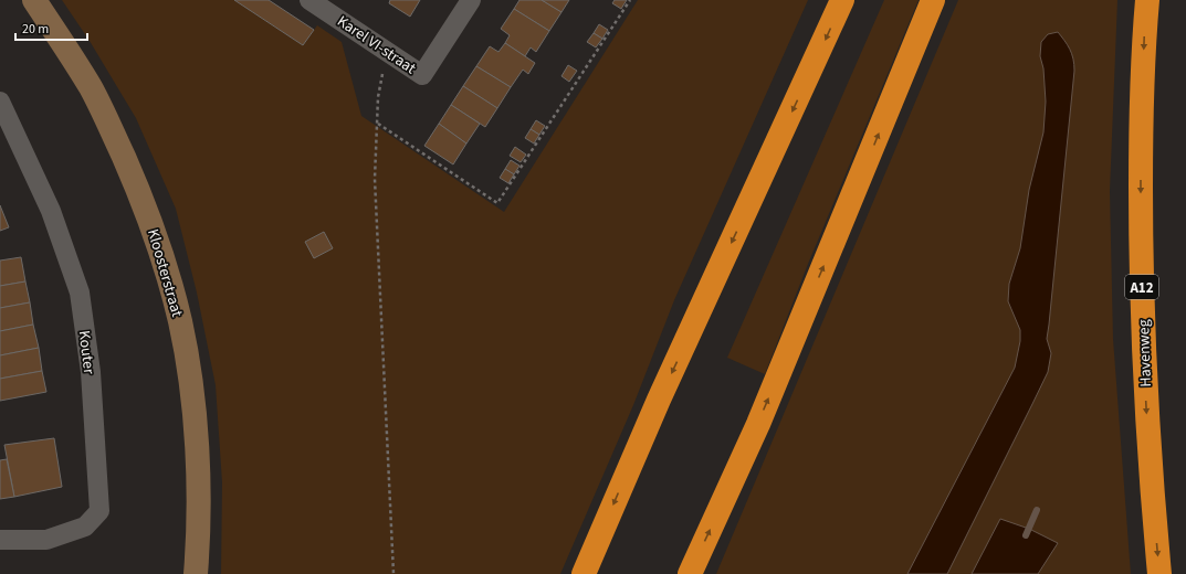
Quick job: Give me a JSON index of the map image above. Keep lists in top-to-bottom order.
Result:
{
  "streets": {
    "highway": ["A12", "Havenweg"],
    "main road": ["Kloosterstraat"],
    "street": ["Karel VI-straat", "Kouter"]
  },
  "one_way": ["Havenweg"],
  "scale_bar": "20 m"
}
